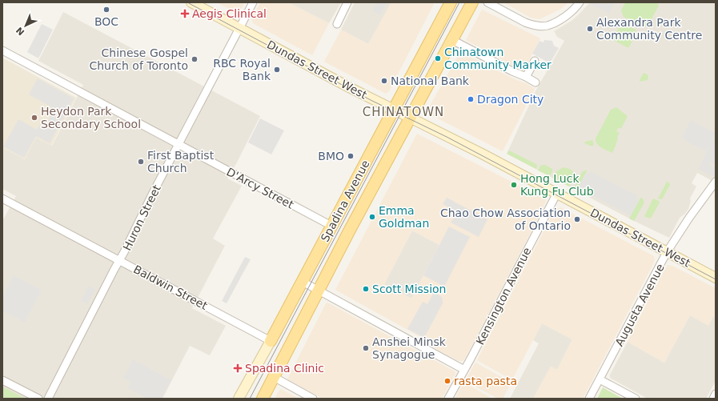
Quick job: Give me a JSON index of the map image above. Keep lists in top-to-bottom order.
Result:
{
  "streets": {
    "main road": ["Dundas Street West", "Spadina Avenue"],
    "street": [
      "D'Arcy Street",
      "Huron Street",
      "Baldwin Street",
      "Kensington Avenue",
      "Augusta Avenue"
    ]
  },
  "crossings": [
    ["Dundas Street West", "Spadina Avenue"],
    ["Dundas Street West", "Huron Street"],
    ["Dundas Street West", "Kensington Avenue"],
    ["Dundas Street West", "Augusta Avenue"],
    ["D'Arcy Street", "Spadina Avenue"],
    ["D'Arcy Street", "Huron Street"],
    ["Spadina Avenue", "Baldwin Street"],
    ["Huron Street", "Baldwin Street"]
  ],
  "districts": ["CHINATOWN"],
  "places": {
    "other": [
      "BOC",
      "Alexandra Park Community Centre",
      "Chinatown Community Marker",
      "Chinese Gospel Church of Toronto",
      "RBC Royal Bank",
      "National Bank",
      "Dragon City",
      "Heydon Park Secondary School",
      "BMO",
      "First Baptist Church",
      "Hong Luck Kung Fu Club",
      "Emma Goldman",
      "Chao Chow Association of Ontario",
      "Scott Mission",
      "Anshei Minsk Synagogue",
      "rasta pasta"
    ],
    "health": ["Aegis Clinical", "Spadina Clinic"]
  },
  "north": "bottom left"
}
